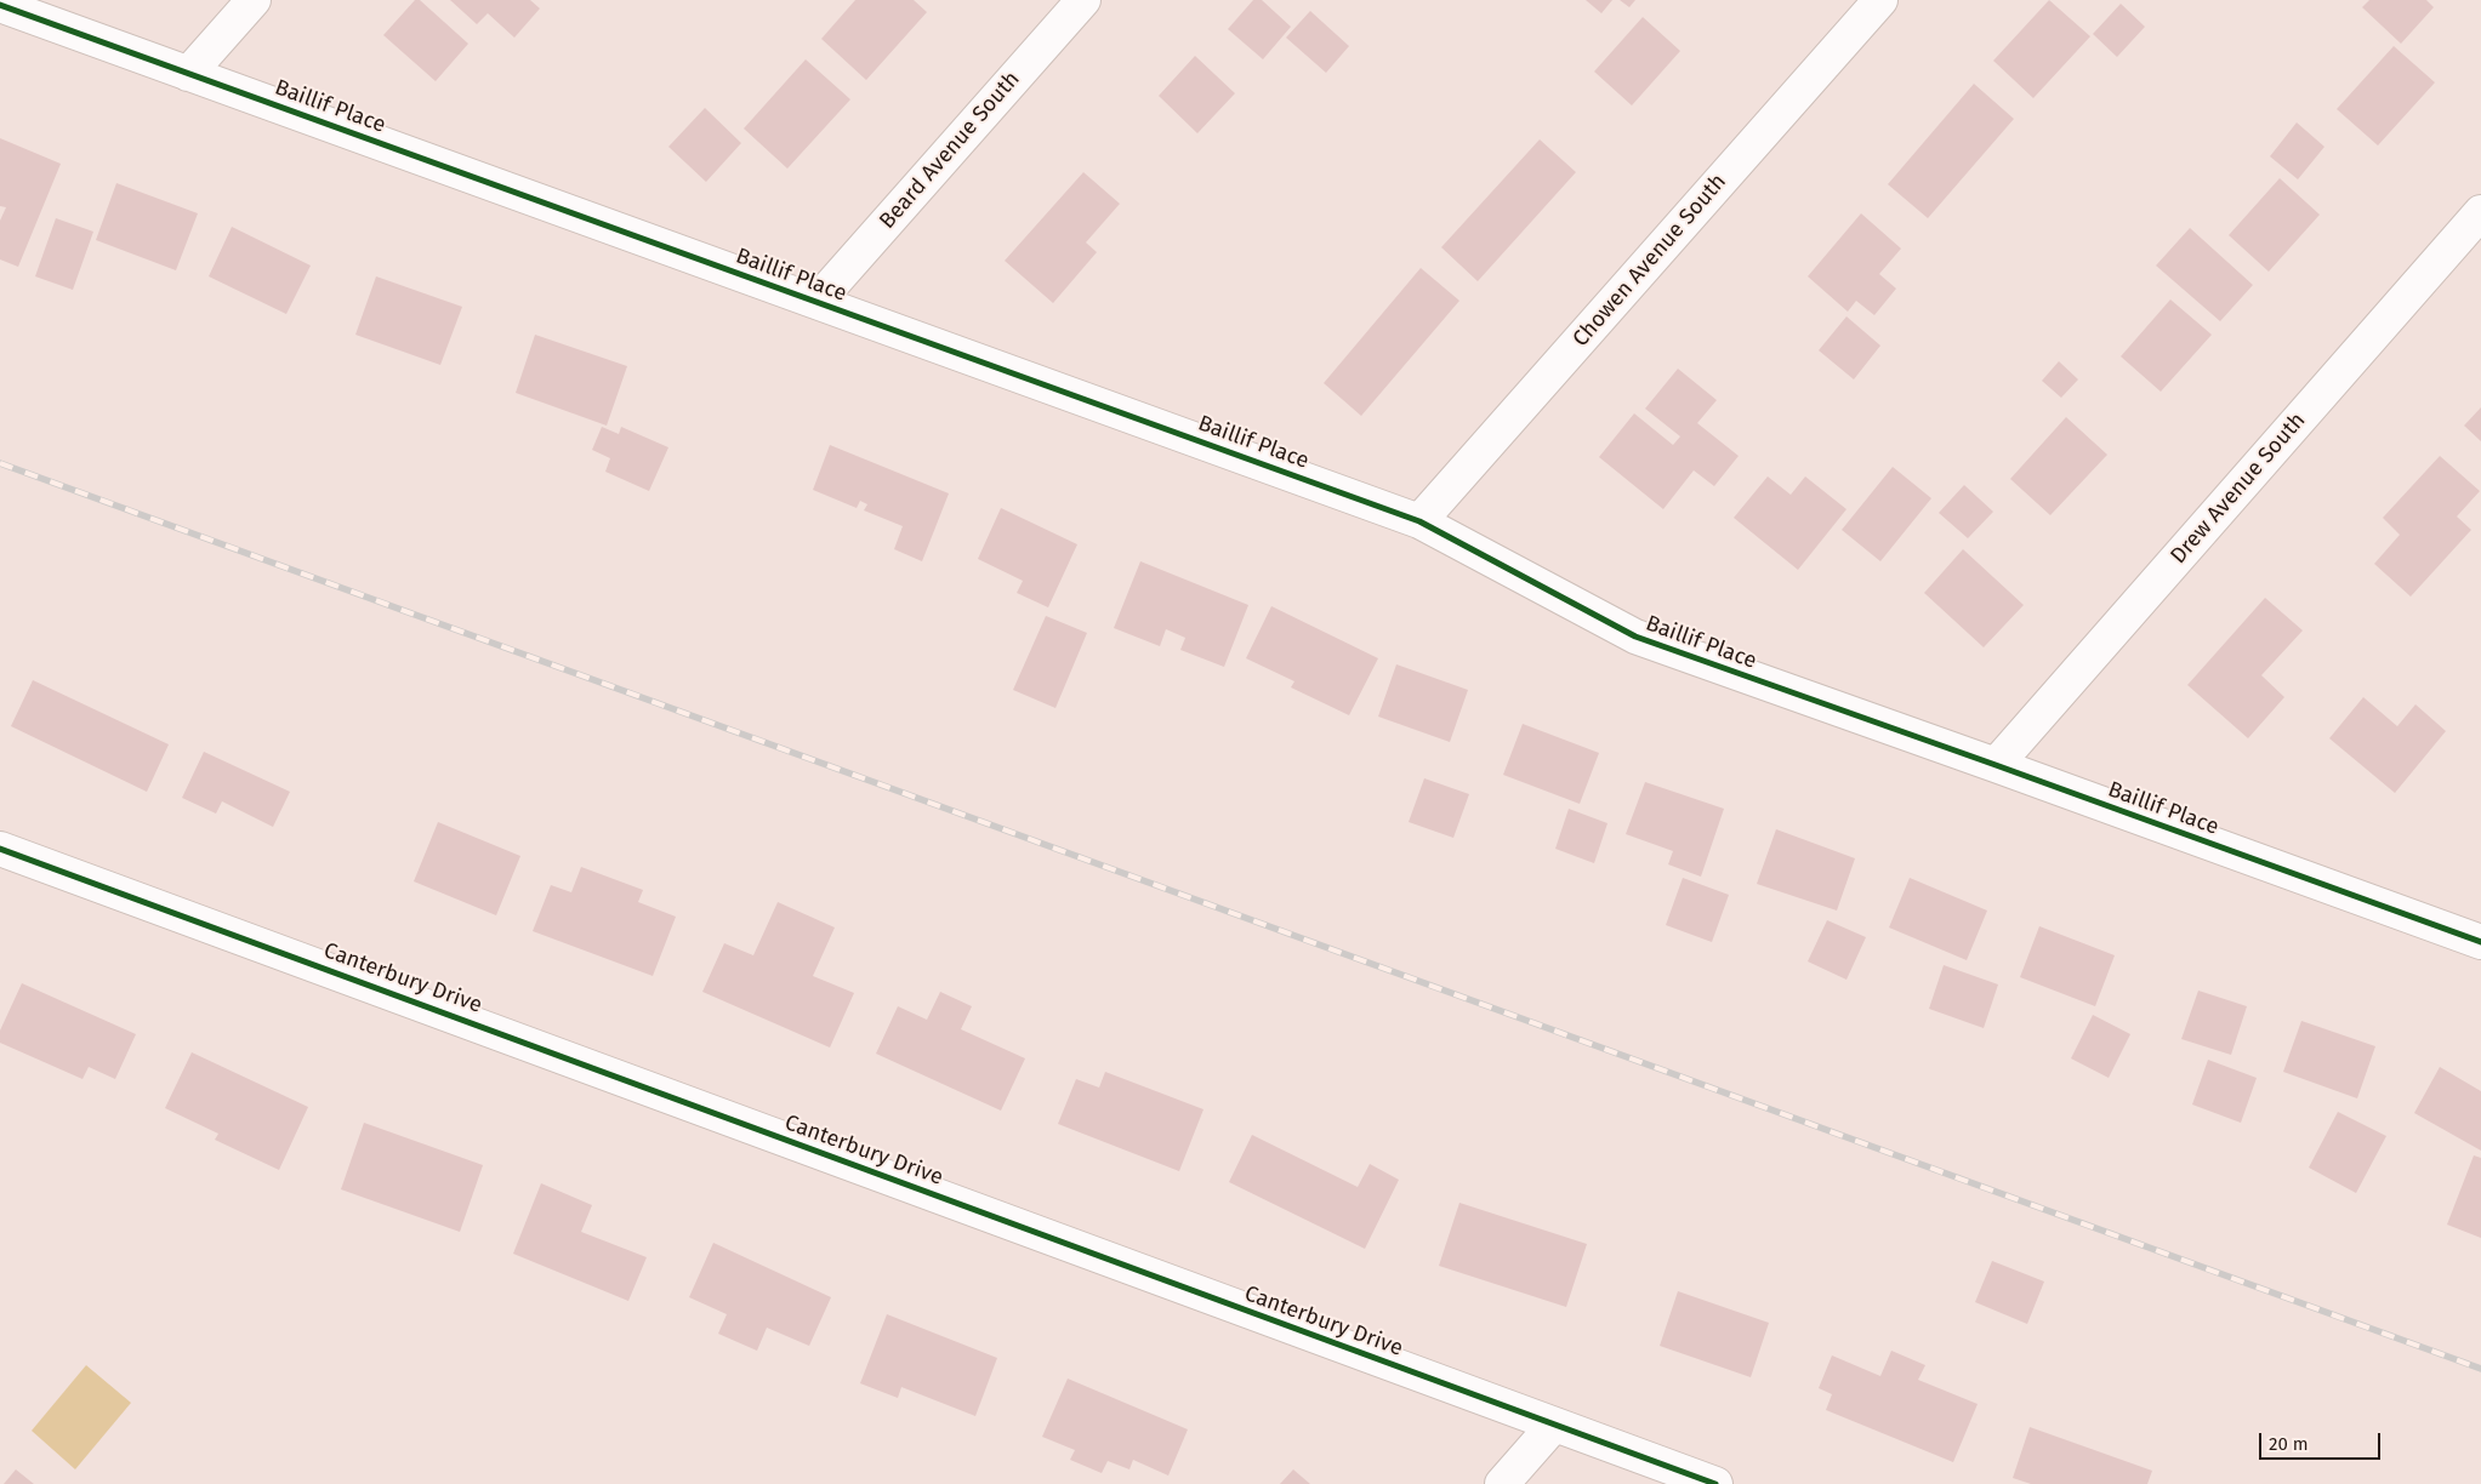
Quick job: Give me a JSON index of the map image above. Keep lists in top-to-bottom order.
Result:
{
  "streets": {
    "street": [
      "Baillif Place",
      "Beard Avenue South",
      "Chowen Avenue South",
      "Drew Avenue South",
      "Canterbury Drive"
    ]
  },
  "crossings": [
    ["Baillif Place", "Beard Avenue South"],
    ["Baillif Place", "Chowen Avenue South"],
    ["Baillif Place", "Drew Avenue South"]
  ],
  "scale_bar": "20 m"
}
